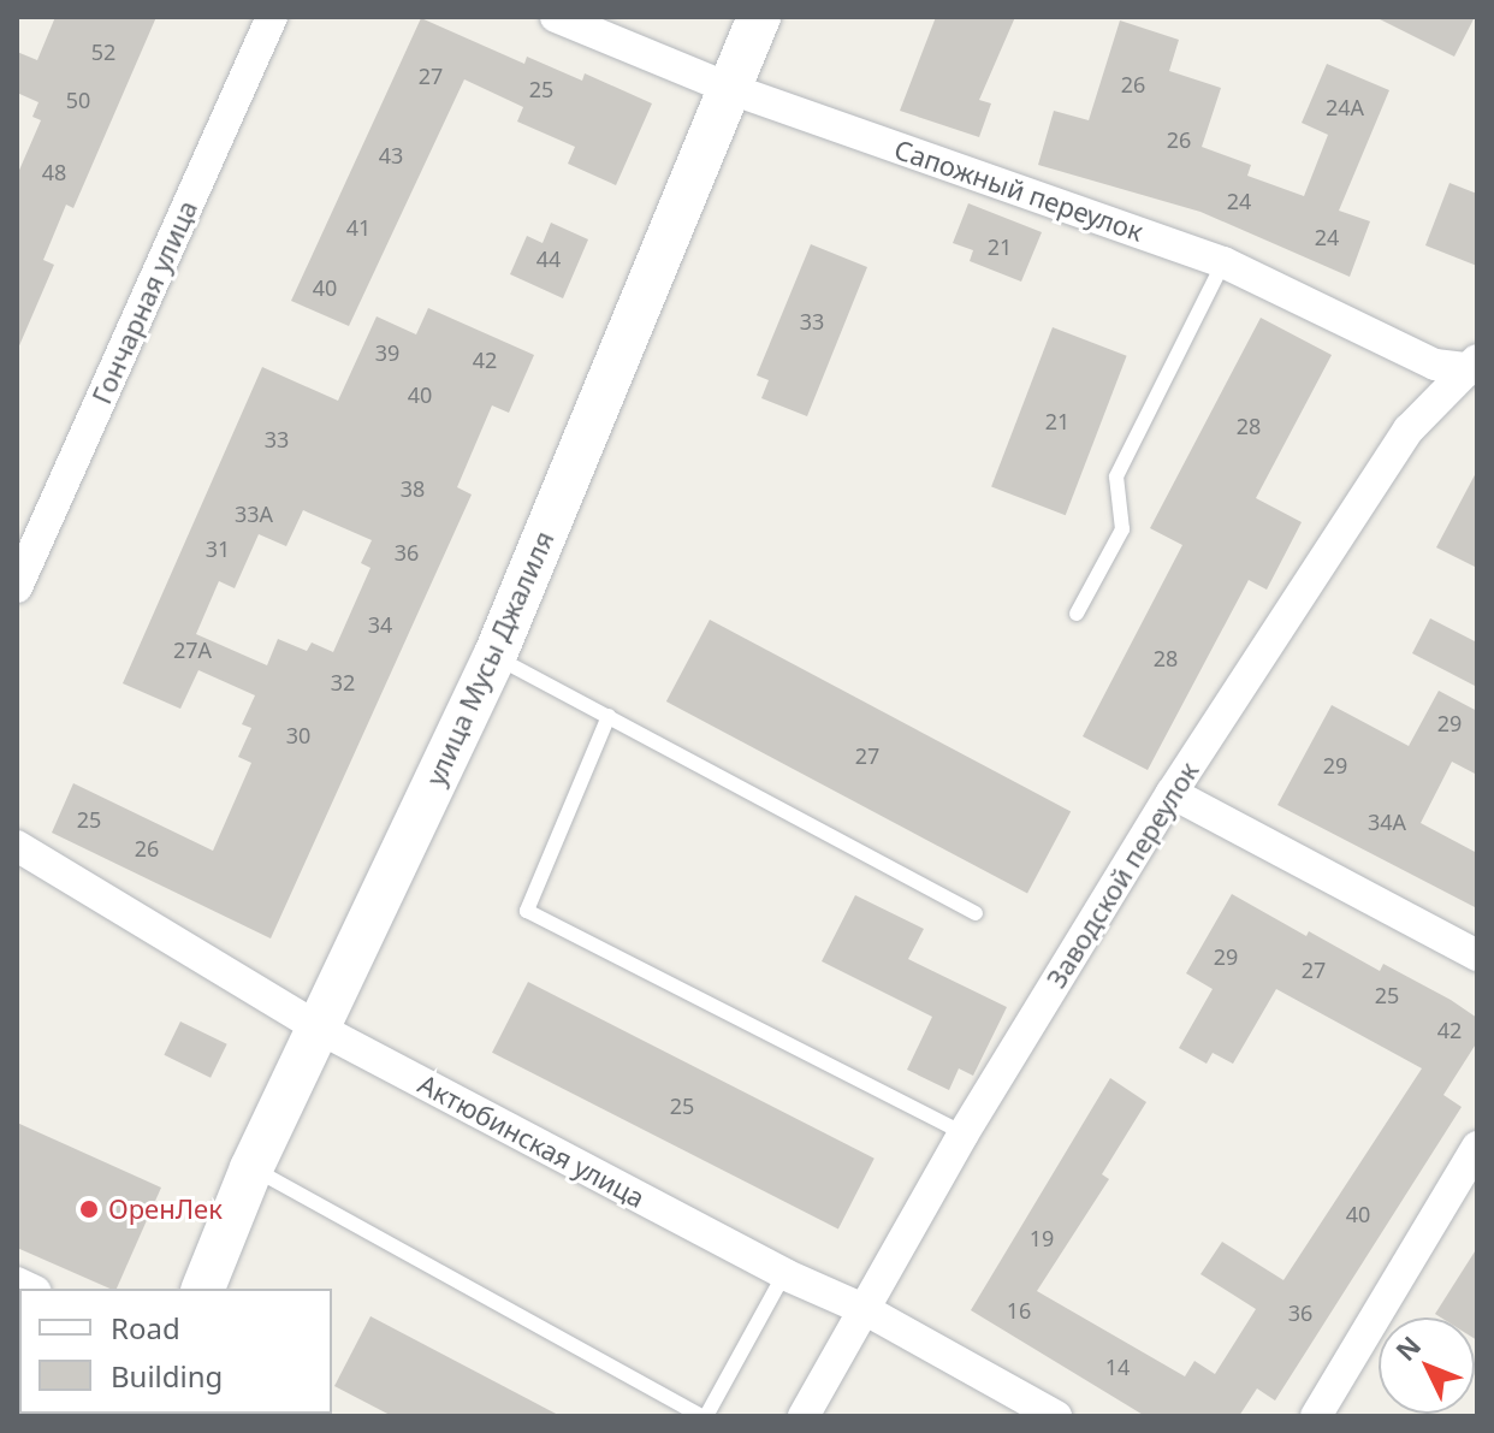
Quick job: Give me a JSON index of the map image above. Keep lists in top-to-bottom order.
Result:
{
  "streets": {
    "street": [
      "Сапожный переулок",
      "Гончарная улица",
      "улица Мусы Джалиля",
      "Заводской переулок",
      "Актюбинская улица"
    ]
  },
  "crossings": [
    ["Сапожный переулок", "улица Мусы Джалиля"],
    ["Сапожный переулок", "Заводской переулок"],
    ["улица Мусы Джалиля", "Актюбинская улица"],
    ["Заводской переулок", "Актюбинская улица"]
  ],
  "places": ["ОренЛек"],
  "house_numbers": [
    "52",
    "27",
    "26",
    "25",
    "50",
    "24А",
    "26",
    "43",
    "48",
    "24",
    "41",
    "24",
    "21",
    "44",
    "40",
    "33",
    "39",
    "42",
    "40",
    "21",
    "28",
    "33",
    "38",
    "33А",
    "31",
    "36",
    "34",
    "27А",
    "28",
    "32",
    "29",
    "30",
    "27",
    "29",
    "25",
    "34А",
    "26",
    "29",
    "27",
    "25",
    "42",
    "25",
    "40",
    "19",
    "16",
    "36",
    "14"
  ],
  "legend": ["Road", "Building"],
  "north": "top left"
}
